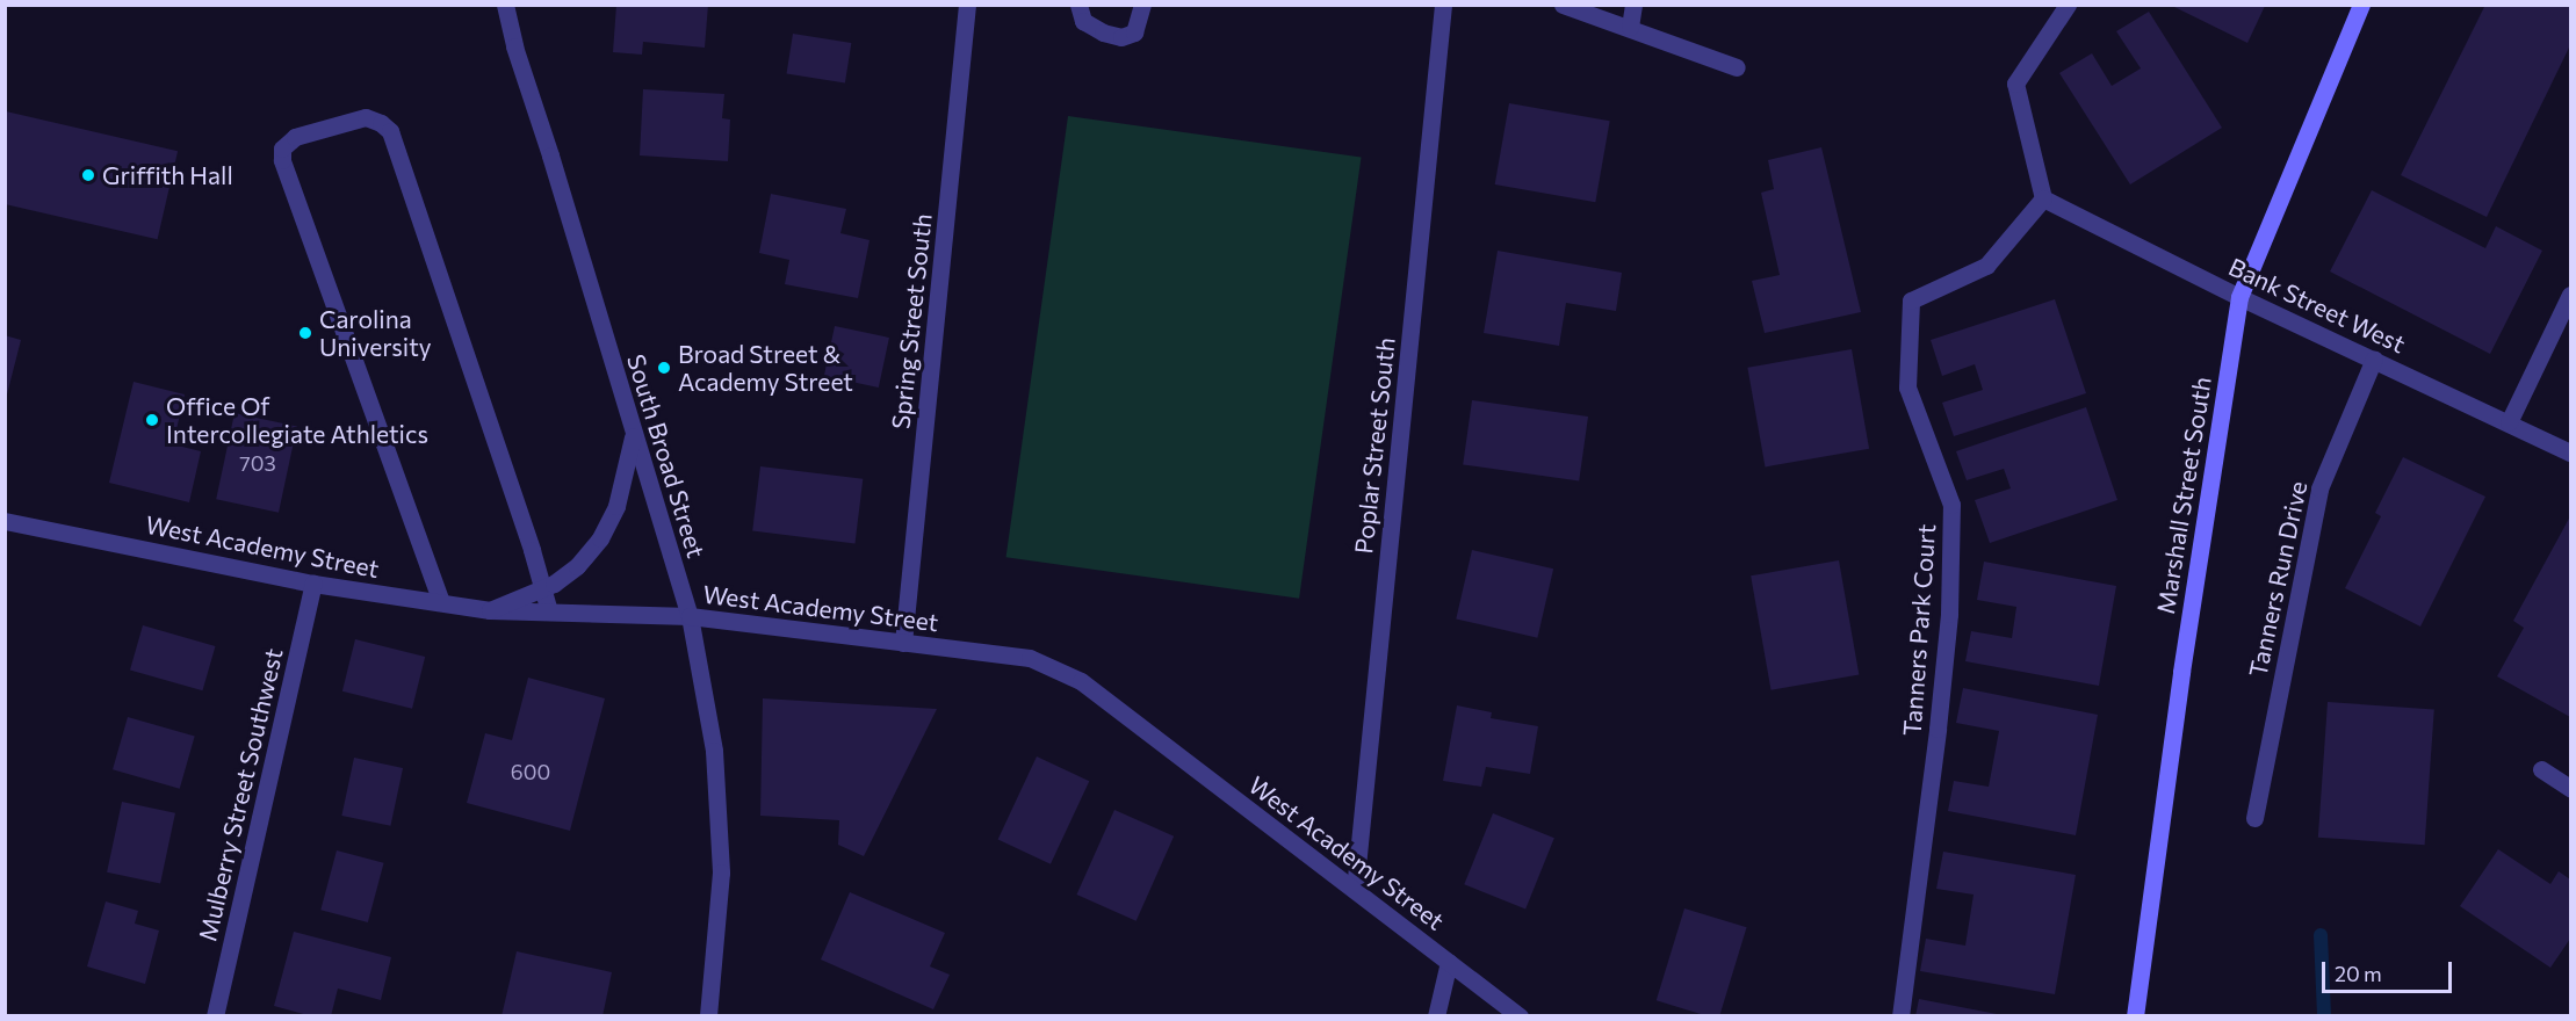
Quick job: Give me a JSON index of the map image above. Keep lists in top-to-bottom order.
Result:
{
  "streets": {
    "main road": ["Marshall Street South"],
    "street": [
      "Bank Street West",
      "Spring Street South",
      "Poplar Street South",
      "South Broad Street",
      "West Academy Street",
      "Tanners Run Drive",
      "Tanners Park Court",
      "Mulberry Street Southwest"
    ]
  },
  "crossings": [
    ["Bank Street West", "Marshall Street South"],
    ["Bank Street West", "Tanners Run Drive"],
    ["Bank Street West", "Tanners Park Court"],
    ["Spring Street South", "West Academy Street"],
    ["Poplar Street South", "West Academy Street"],
    ["South Broad Street", "West Academy Street"],
    ["West Academy Street", "Mulberry Street Southwest"]
  ],
  "places": [
    "Griffith Hall",
    "Carolina University",
    "Broad Street & Academy Street",
    "Office Of Intercollegiate Athletics"
  ],
  "house_numbers": ["703", "600"],
  "scale_bar": "20 m"
}
